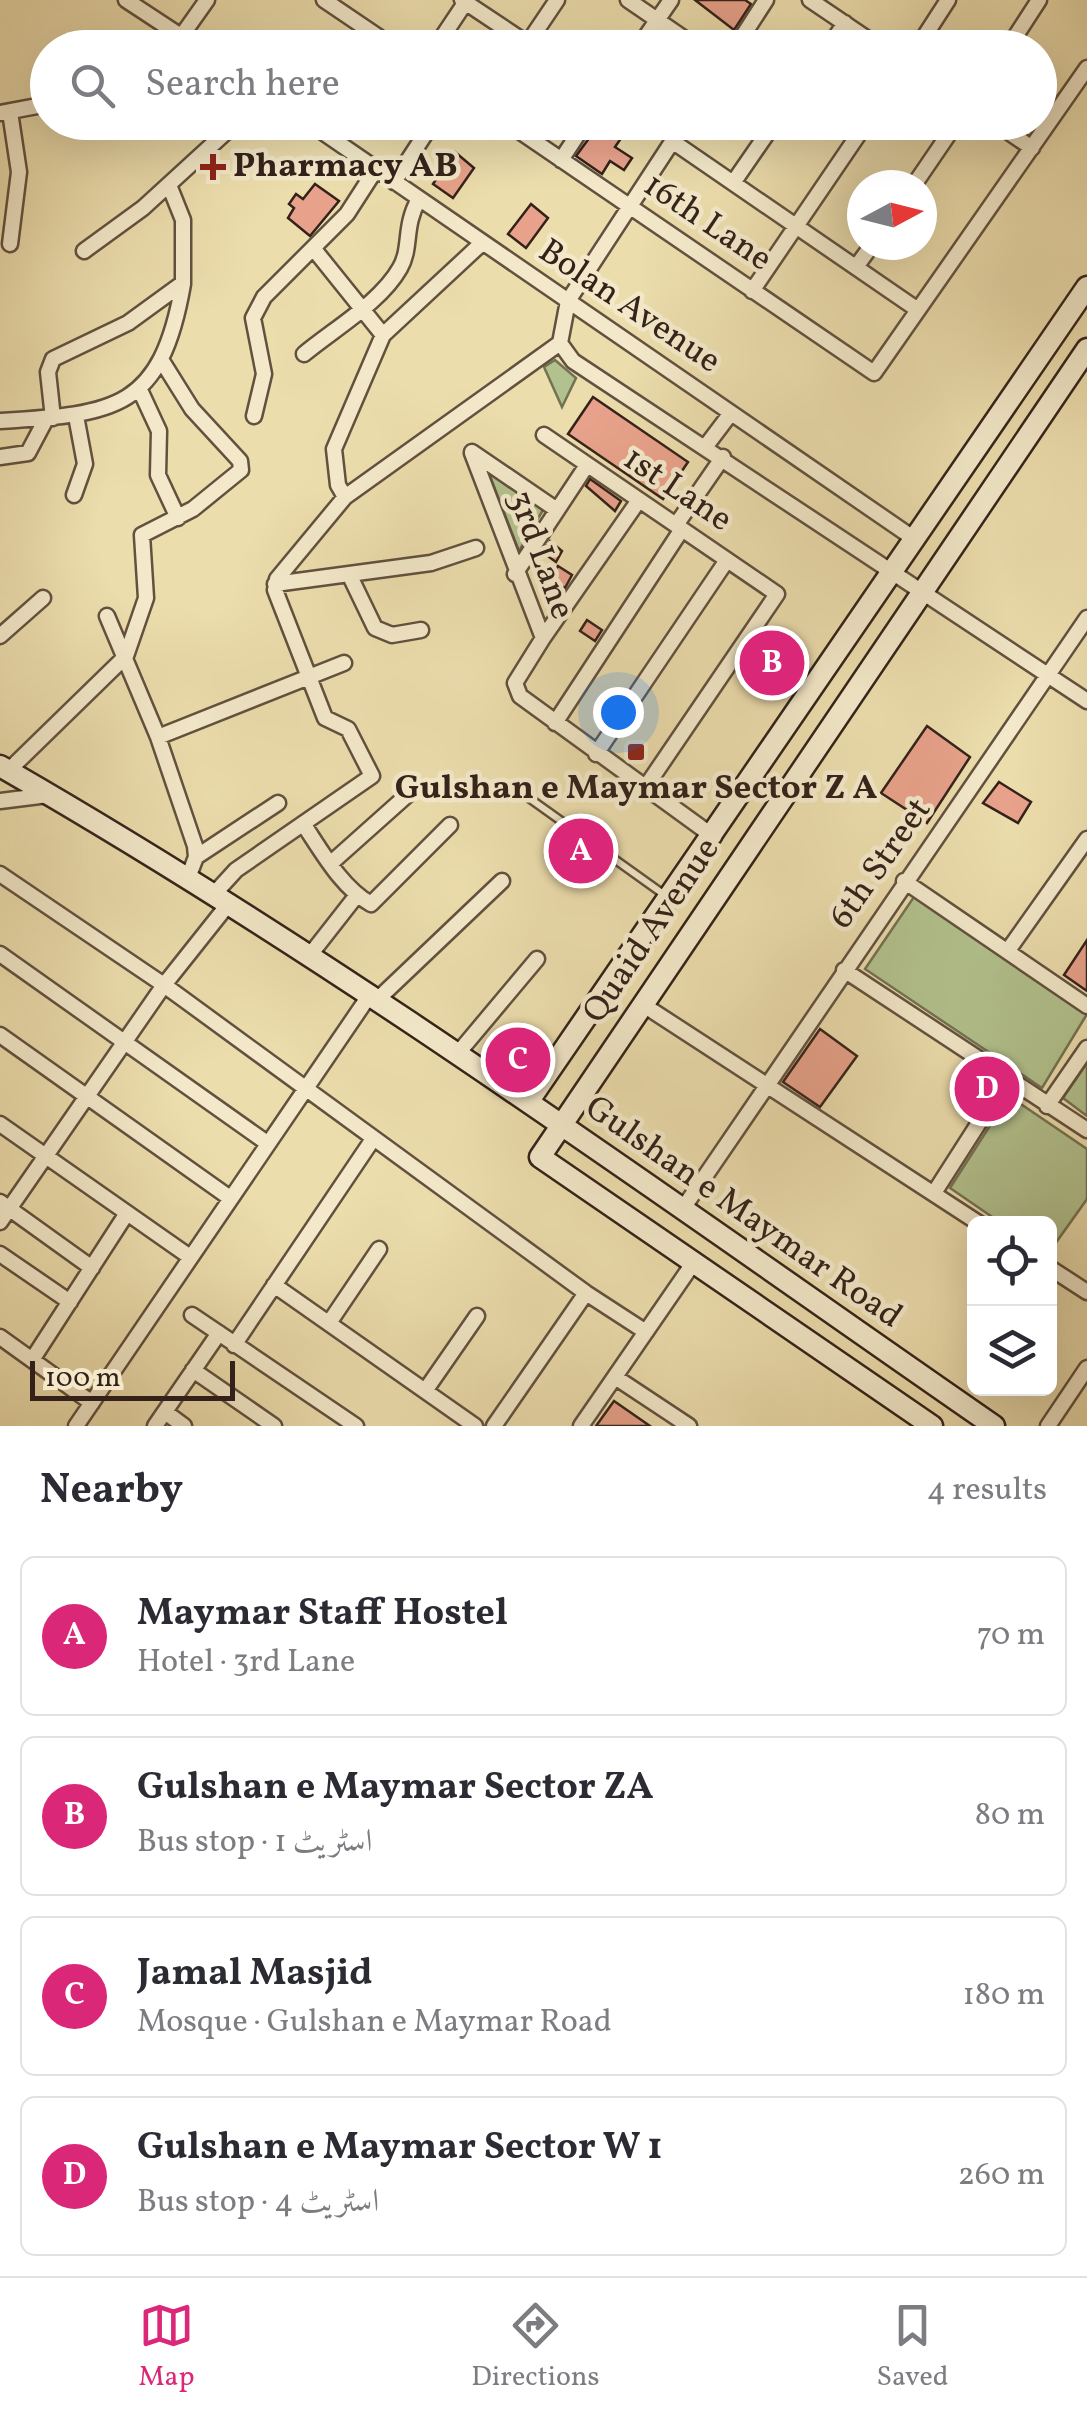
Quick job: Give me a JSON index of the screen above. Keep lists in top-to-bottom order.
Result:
{
  "streets": {
    "main road": ["Quaid Avenue", "Gulshan e Maymar Road"],
    "street": [
      "16th Lane",
      "Bolan Avenue",
      "1st Lane",
      "3rd Lane",
      "6th Street"
    ]
  },
  "crossings": [
    ["Bolan Avenue", "6th Street"],
    ["Bolan Avenue", "Quaid Avenue"],
    ["1st Lane", "3rd Lane"],
    ["3rd Lane", "Quaid Avenue"],
    ["6th Street", "Gulshan e Maymar Road"],
    ["Quaid Avenue", "Gulshan e Maymar Road"]
  ],
  "places": {
    "health": ["Pharmacy AB"],
    "transit": ["Gulshan e Maymar Sector Z A"]
  },
  "scale_bar": "100 m",
  "north": "right",
  "page": {
    "search": "Search here",
    "pins": [
      "B",
      "A",
      "C",
      "D"
    ],
    "scale": "100 m",
    "heading": ["Nearby", "4 results"],
    "list": [
      {
        "mark": "A",
        "name": "Maymar Staff Hostel",
        "note": "Hotel · 3rd Lane",
        "value": "70 m"
      },
      {
        "mark": "B",
        "name": "Gulshan e Maymar Sector ZA",
        "note": "Bus stop · اسٹریٹ 1",
        "value": "80 m"
      },
      {
        "mark": "C",
        "name": "Jamal Masjid",
        "note": "Mosque · Gulshan e Maymar Road",
        "value": "180 m"
      },
      {
        "mark": "D",
        "name": "Gulshan e Maymar Sector W 1",
        "note": "Bus stop · اسٹریٹ 4",
        "value": "260 m"
      }
    ],
    "nav": ["Map", "Directions", "Saved"]
  }
}
